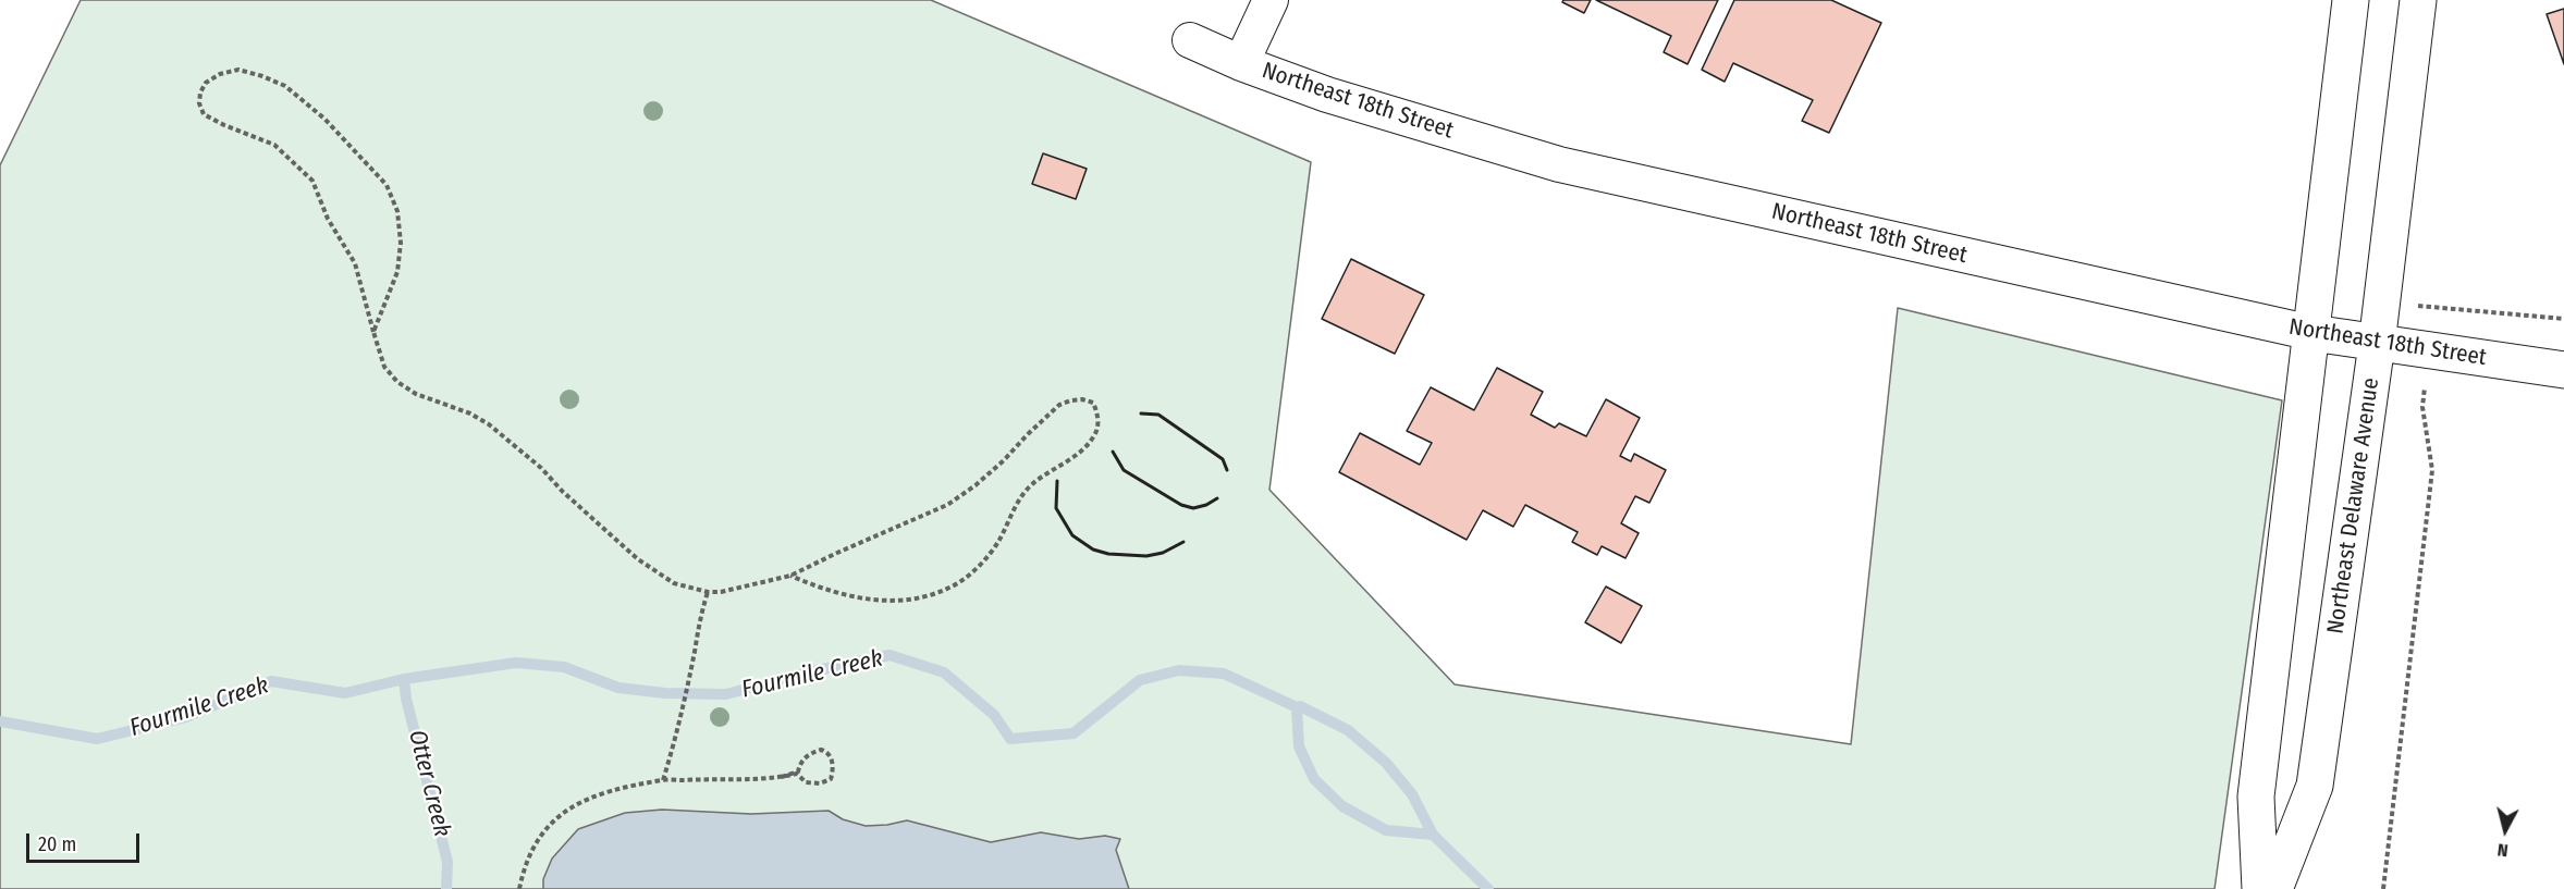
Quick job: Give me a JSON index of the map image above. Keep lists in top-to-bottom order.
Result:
{
  "streets": {
    "main road": ["Northeast 18th Street", "Northeast Delaware Avenue"]
  },
  "crossings": [
    ["Northeast 18th Street", "Northeast Delaware Avenue"]
  ],
  "water": ["Fourmile Creek", "Otter Creek"],
  "scale_bar": "20 m",
  "north": "bottom"
}
